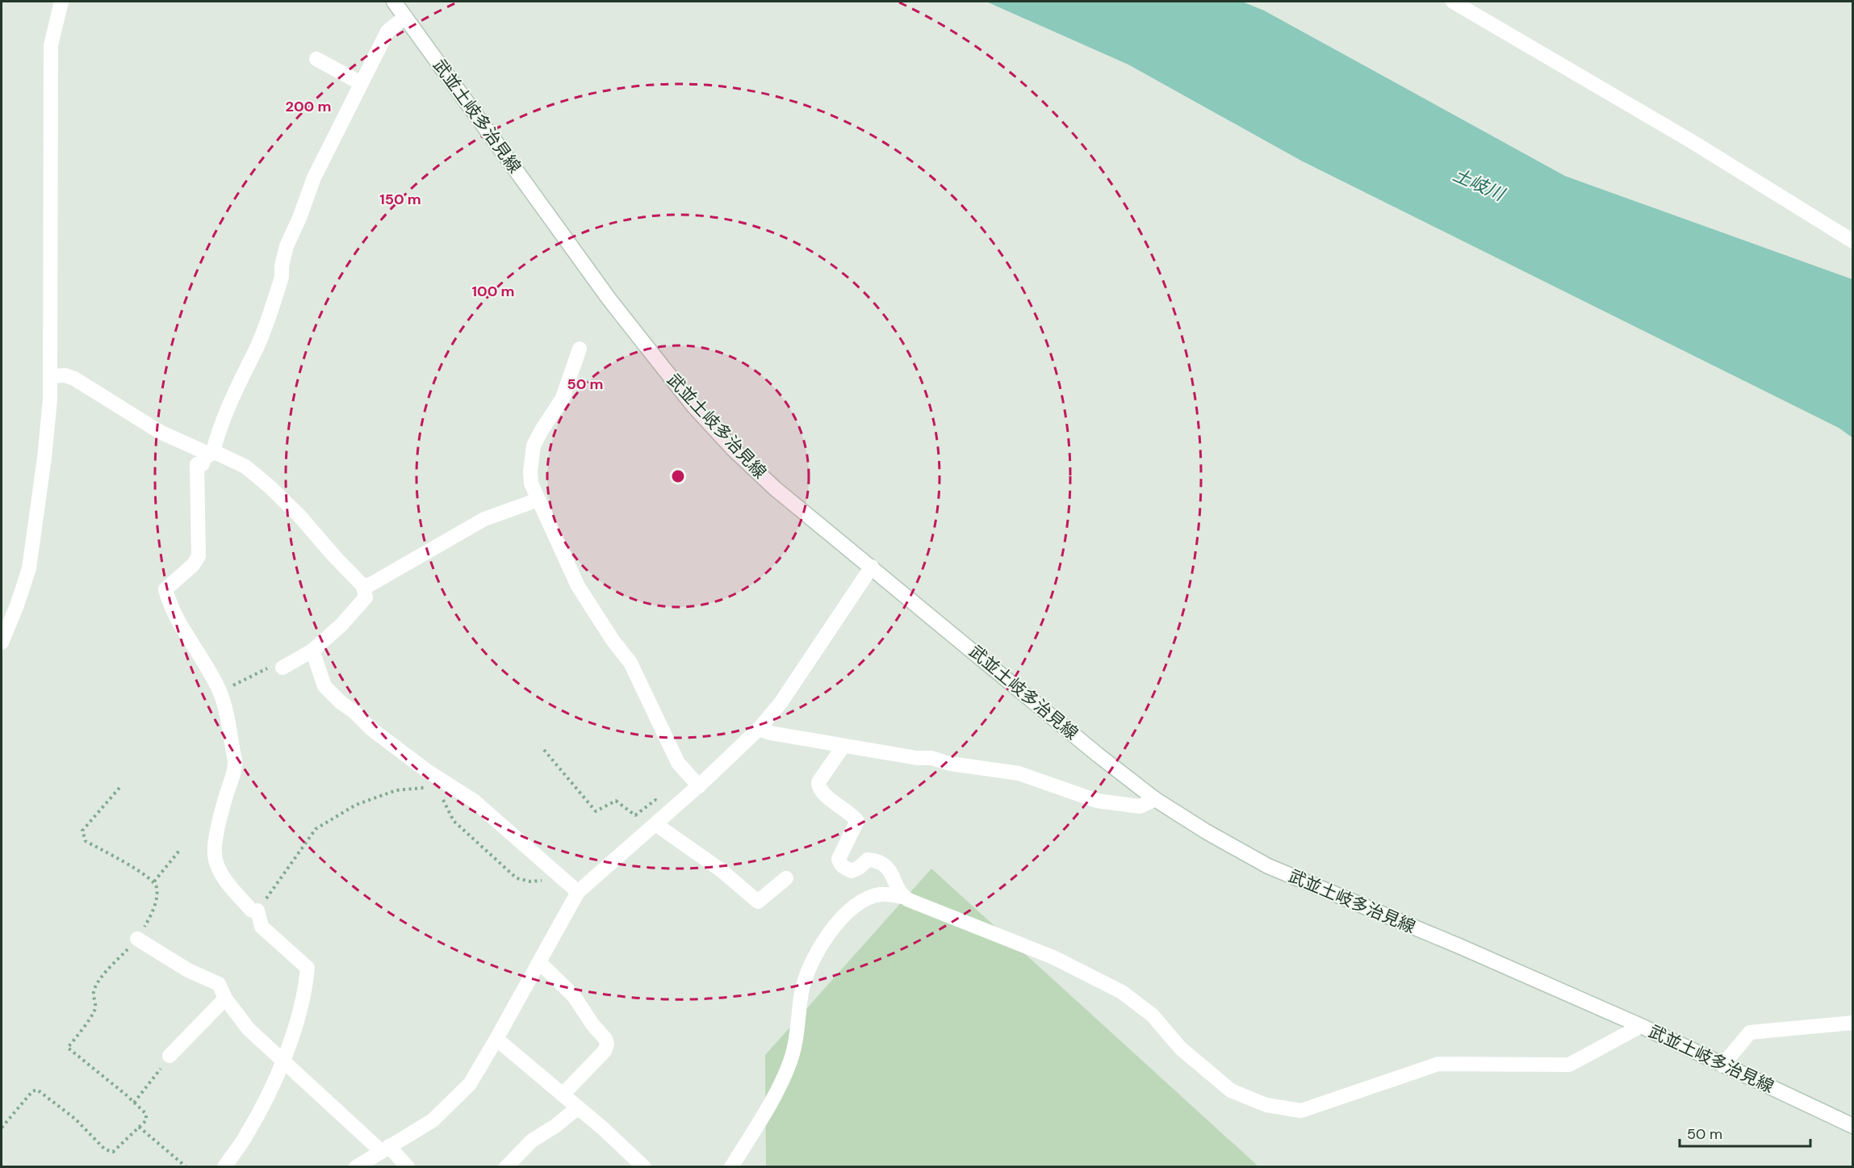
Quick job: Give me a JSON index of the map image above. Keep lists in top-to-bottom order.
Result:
{
  "streets": {
    "street": ["武並土岐多治見線"]
  },
  "water": ["土岐川"],
  "scale_bar": "50 m",
  "rings": [
    "200 m",
    "150 m",
    "100 m",
    "50 m"
  ]
}
